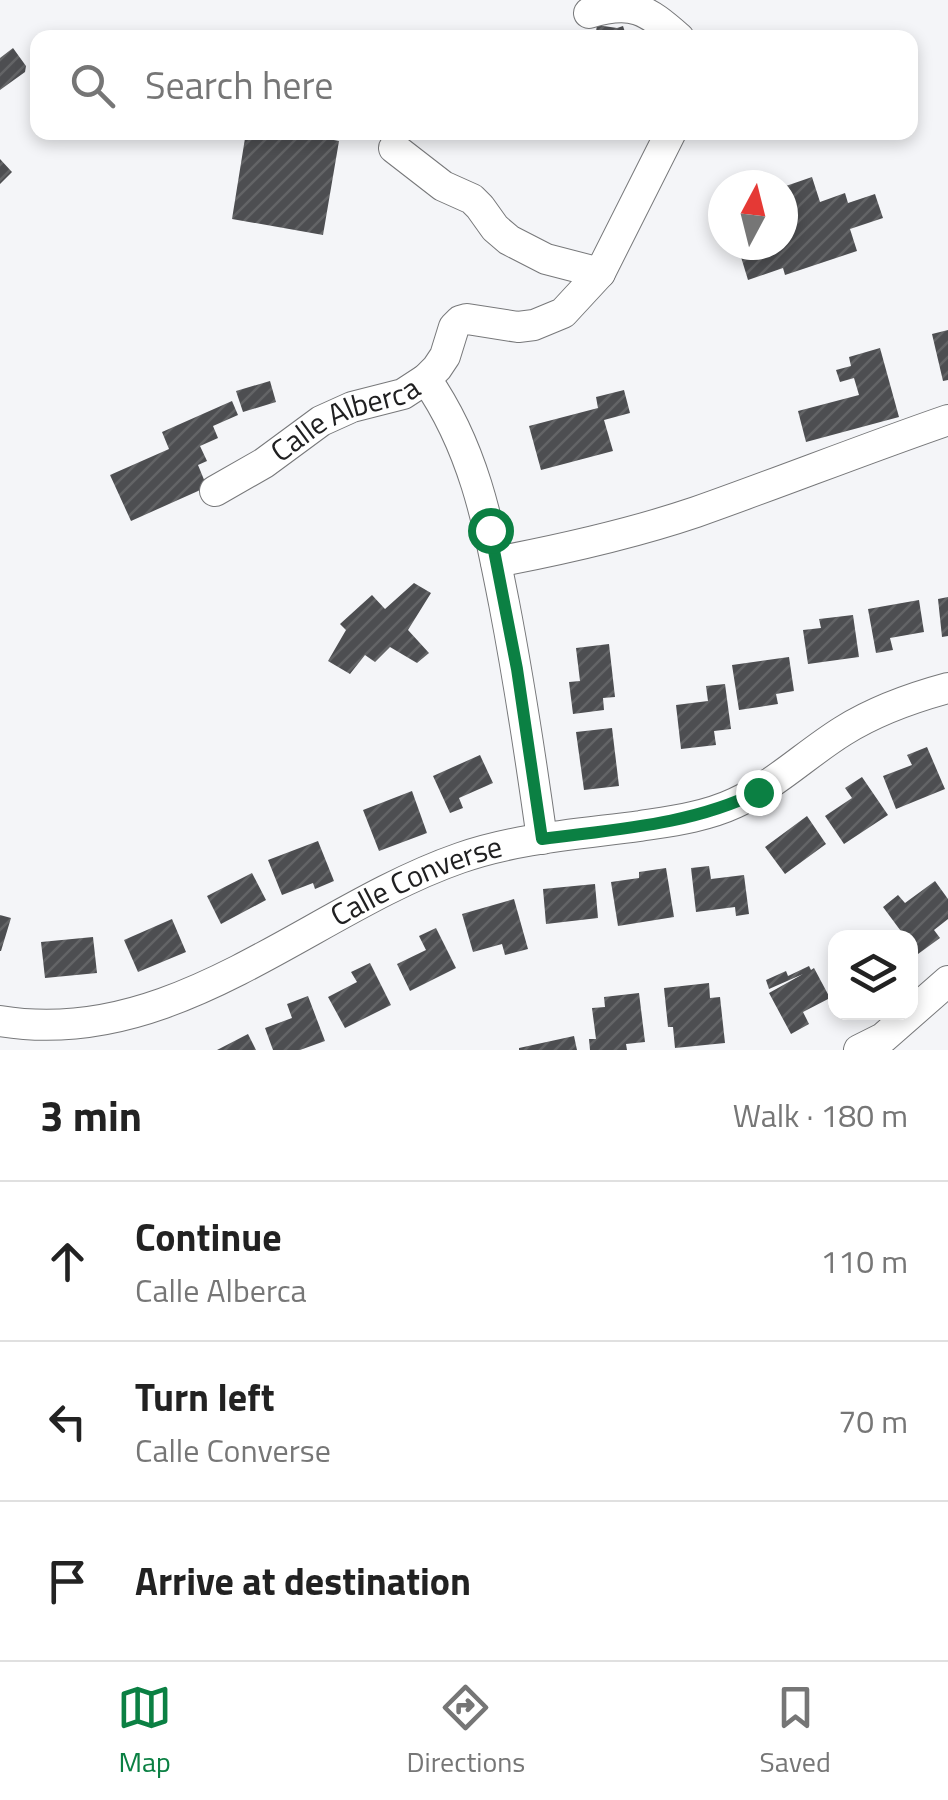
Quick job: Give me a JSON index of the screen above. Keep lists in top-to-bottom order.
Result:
{
  "streets": {
    "street": ["Calle Alberca", "Calle Converse"]
  },
  "crossings": [
    ["Calle Alberca", "Calle Converse"]
  ],
  "north": "top",
  "page": {
    "search": "Search here",
    "heading": ["3 min", "Walk · 180 m"],
    "list": [
      ["Continue", "Calle Alberca", "110 m"],
      ["Turn left", "Calle Converse", "70 m"],
      "Arrive at destination"
    ],
    "nav": ["Map", "Directions", "Saved"]
  }
}
